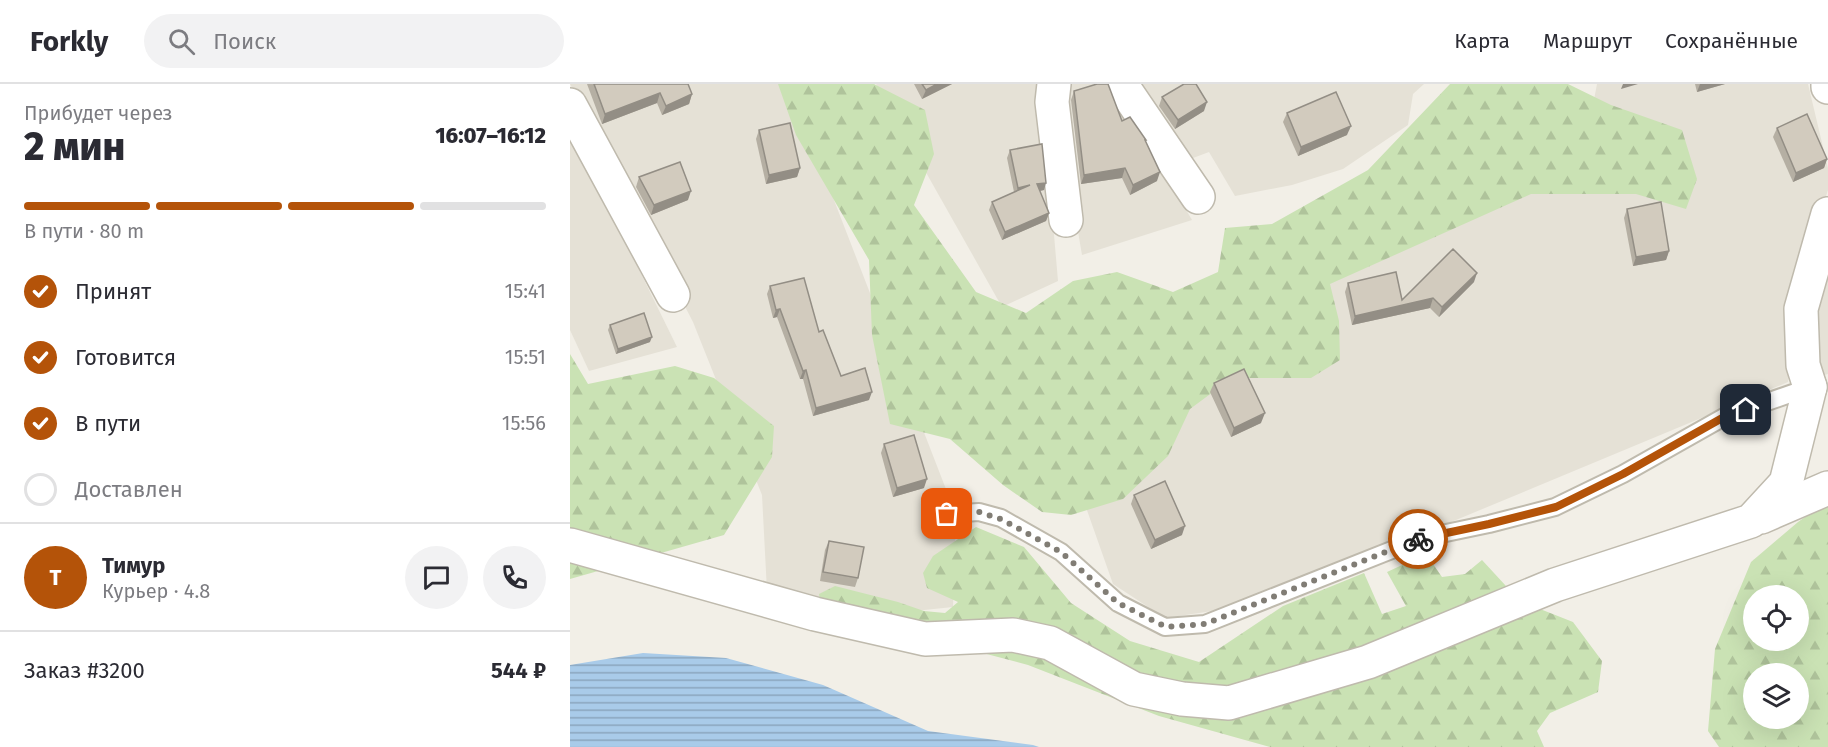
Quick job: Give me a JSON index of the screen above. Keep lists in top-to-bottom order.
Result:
{
  "page": {
    "header": "Forkly",
    "search": "Поиск",
    "nav": ["Карта", "Маршрут", "Сохранённые"],
    "heading": ["2 мин", "Прибудет через", "16:07–16:12"],
    "panel": [
      "Тимур",
      "Курьер · 4.8",
      "Заказ #3200",
      "544 ₽"
    ],
    "bar": "В пути · 80 m",
    "list": [
      ["Принят", "15:41"],
      ["Готовится", "15:51"],
      ["В пути", "15:56"],
      "Доставлен"
    ],
    "round": "Т"
  }
}
